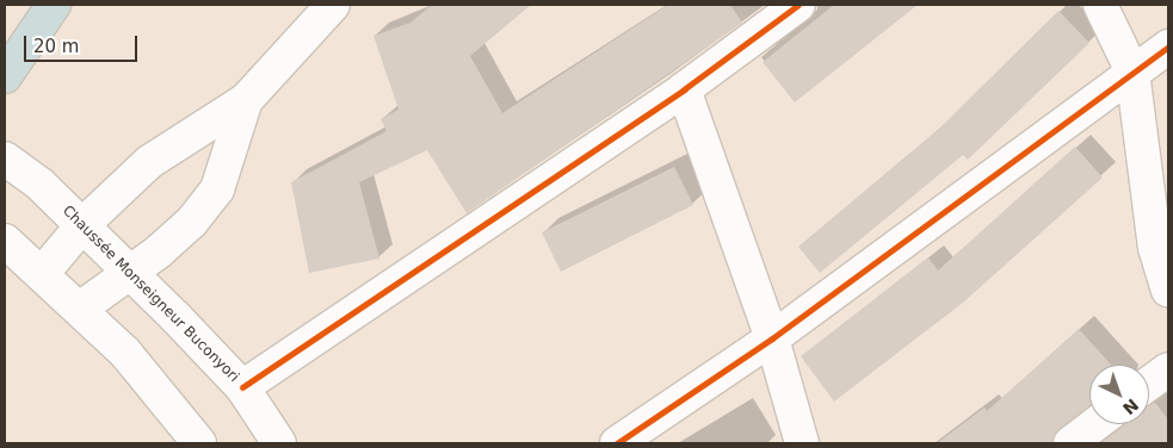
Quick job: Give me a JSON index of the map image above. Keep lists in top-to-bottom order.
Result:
{
  "streets": {
    "street": ["Chaussée Monseigneur Buconyori"]
  },
  "scale_bar": "20 m",
  "north": "bottom right"
}
